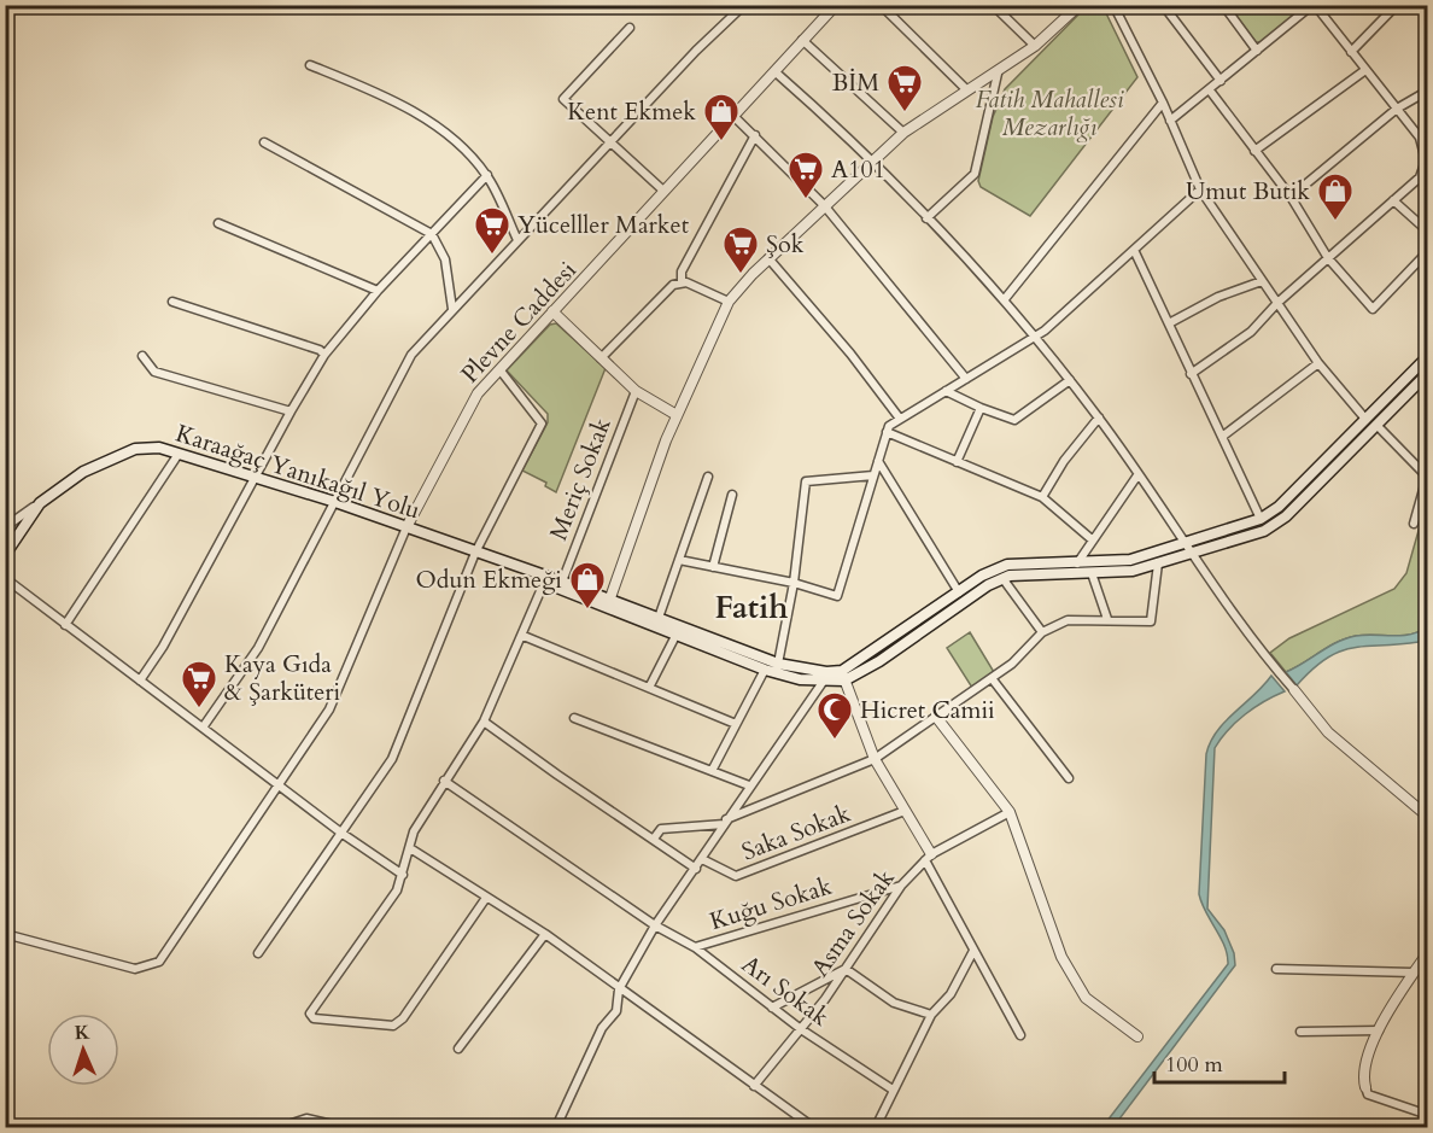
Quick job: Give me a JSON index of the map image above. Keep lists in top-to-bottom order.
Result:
{
  "streets": {
    "main road": ["Karaağaç Yanıkağıl Yolu"],
    "street": [
      "Plevne Caddesi",
      "Meriç Sokak",
      "Saka Sokak",
      "Kuğu Sokak",
      "Asma Sokak",
      "Arı Sokak"
    ]
  },
  "crossings": [
    ["Plevne Caddesi", "Karaağaç Yanıkağıl Yolu"],
    ["Kuğu Sokak", "Asma Sokak"],
    ["Kuğu Sokak", "Arı Sokak"],
    ["Asma Sokak", "Arı Sokak"]
  ],
  "districts": ["Fatih"],
  "parks": ["Fatih Mahallesi Mezarlığı"],
  "places": {
    "supermarket": [
      "BİM",
      "A101",
      "Yücelller Market",
      "Şok",
      "Kaya Gıda & Şarküteri"
    ],
    "shop": ["Kent Ekmek", "Umut Butik", "Odun Ekmeği"],
    "mosque": ["Hicret Camii"]
  },
  "scale_bar": "100 m",
  "north": "top"
}
